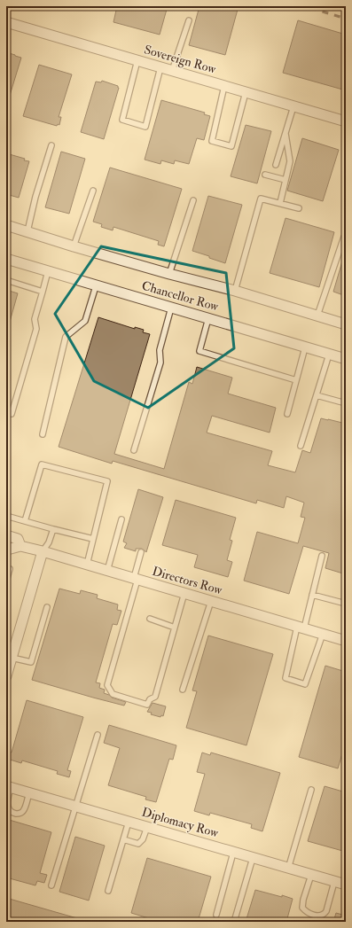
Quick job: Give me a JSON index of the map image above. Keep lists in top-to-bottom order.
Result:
{
  "streets": {
    "street": [
      "Sovereign Row",
      "Chancellor Row",
      "Directors Row",
      "Diplomacy Row"
    ]
  }
}
